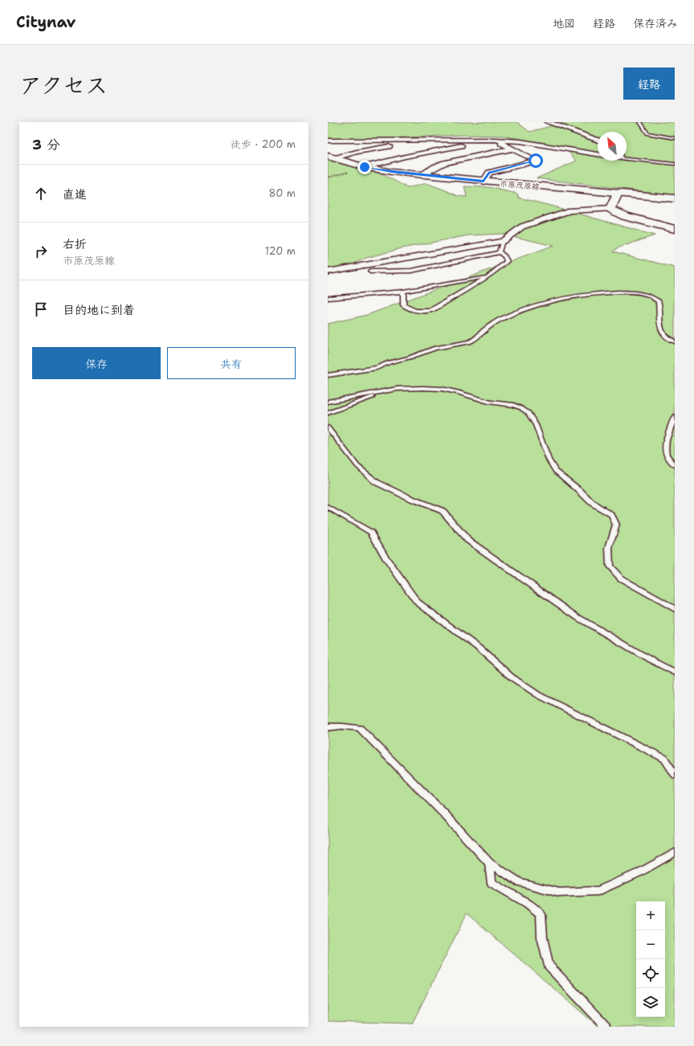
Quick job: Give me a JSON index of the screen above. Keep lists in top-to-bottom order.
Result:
{
  "streets": {
    "main road": ["市原茂原線"]
  },
  "north": "top left",
  "page": {
    "header": "Citynav",
    "nav": ["地図", "経路", "保存済み"],
    "title": "アクセス",
    "buttons": [
      "経路",
      ["保存", "共有"]
    ],
    "heading": ["3 分", "徒歩 · 200 m"],
    "list": [
      ["直進", "80 m"],
      ["右折", "市原茂原線", "120 m"],
      "目的地に到着"
    ],
    "map_buttons": ["+", "−"]
  }
}
